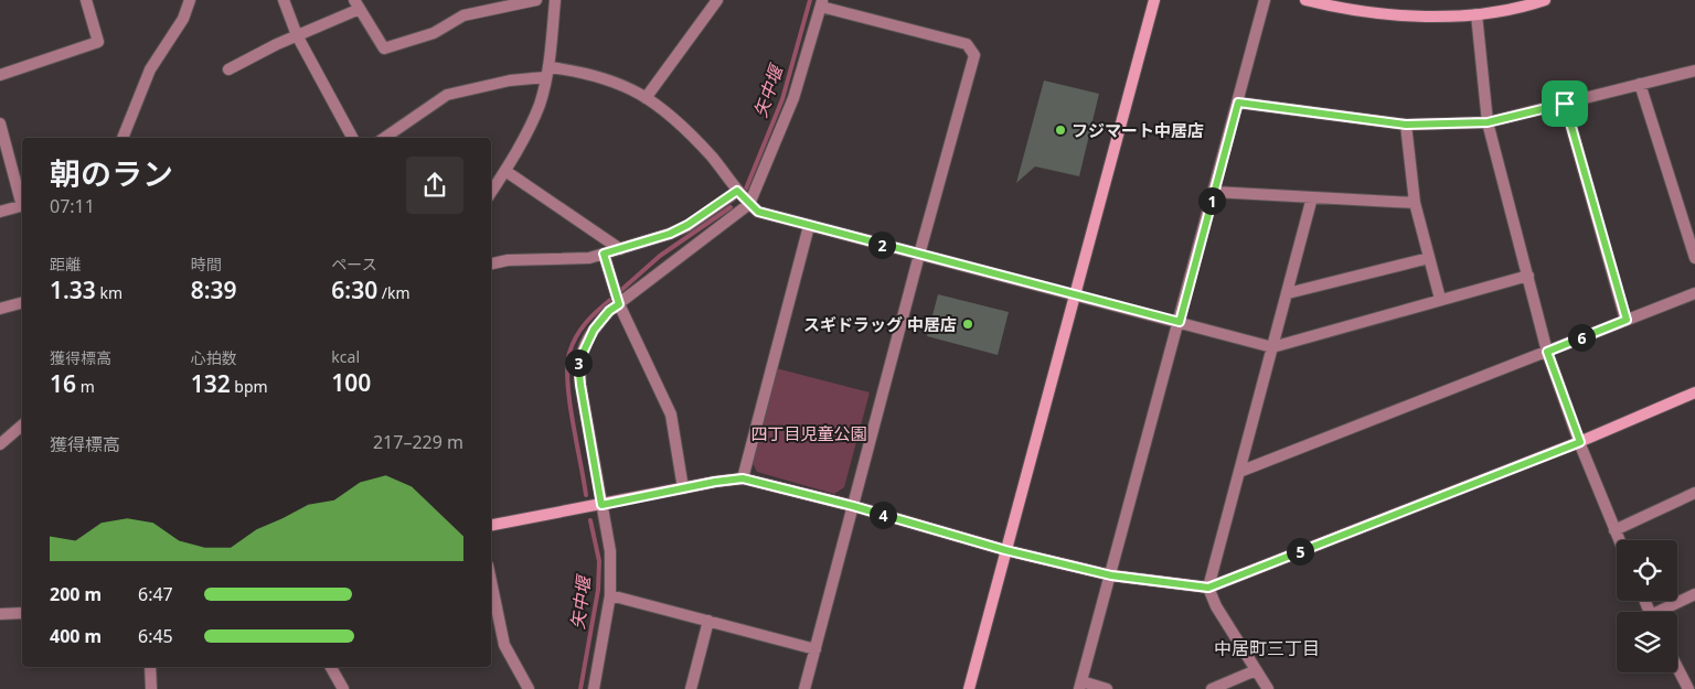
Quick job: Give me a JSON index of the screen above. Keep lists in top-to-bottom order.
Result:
{
  "districts": ["中居町三丁目"],
  "water": ["矢中堰"],
  "parks": ["四丁目児童公園"],
  "places": ["フジマート中居店", "スギドラッグ 中居店"],
  "page": {
    "heading": ["朝のラン", "07:11"],
    "pins": [
      "1",
      "2",
      "6",
      "3",
      "4",
      "5"
    ],
    "stats": [
      ["距離", "1.33 km"],
      ["時間", "8:39"],
      ["ペース", "6:30 /km"],
      ["獲得標高", "16 m"],
      ["心拍数", "132 bpm"],
      ["kcal", "100"]
    ],
    "chart": ["獲得標高", "217–229 m"],
    "list": [
      {
        "name": "200 m",
        "note": "6:47"
      },
      {
        "name": "400 m",
        "note": "6:45"
      }
    ]
  }
}
